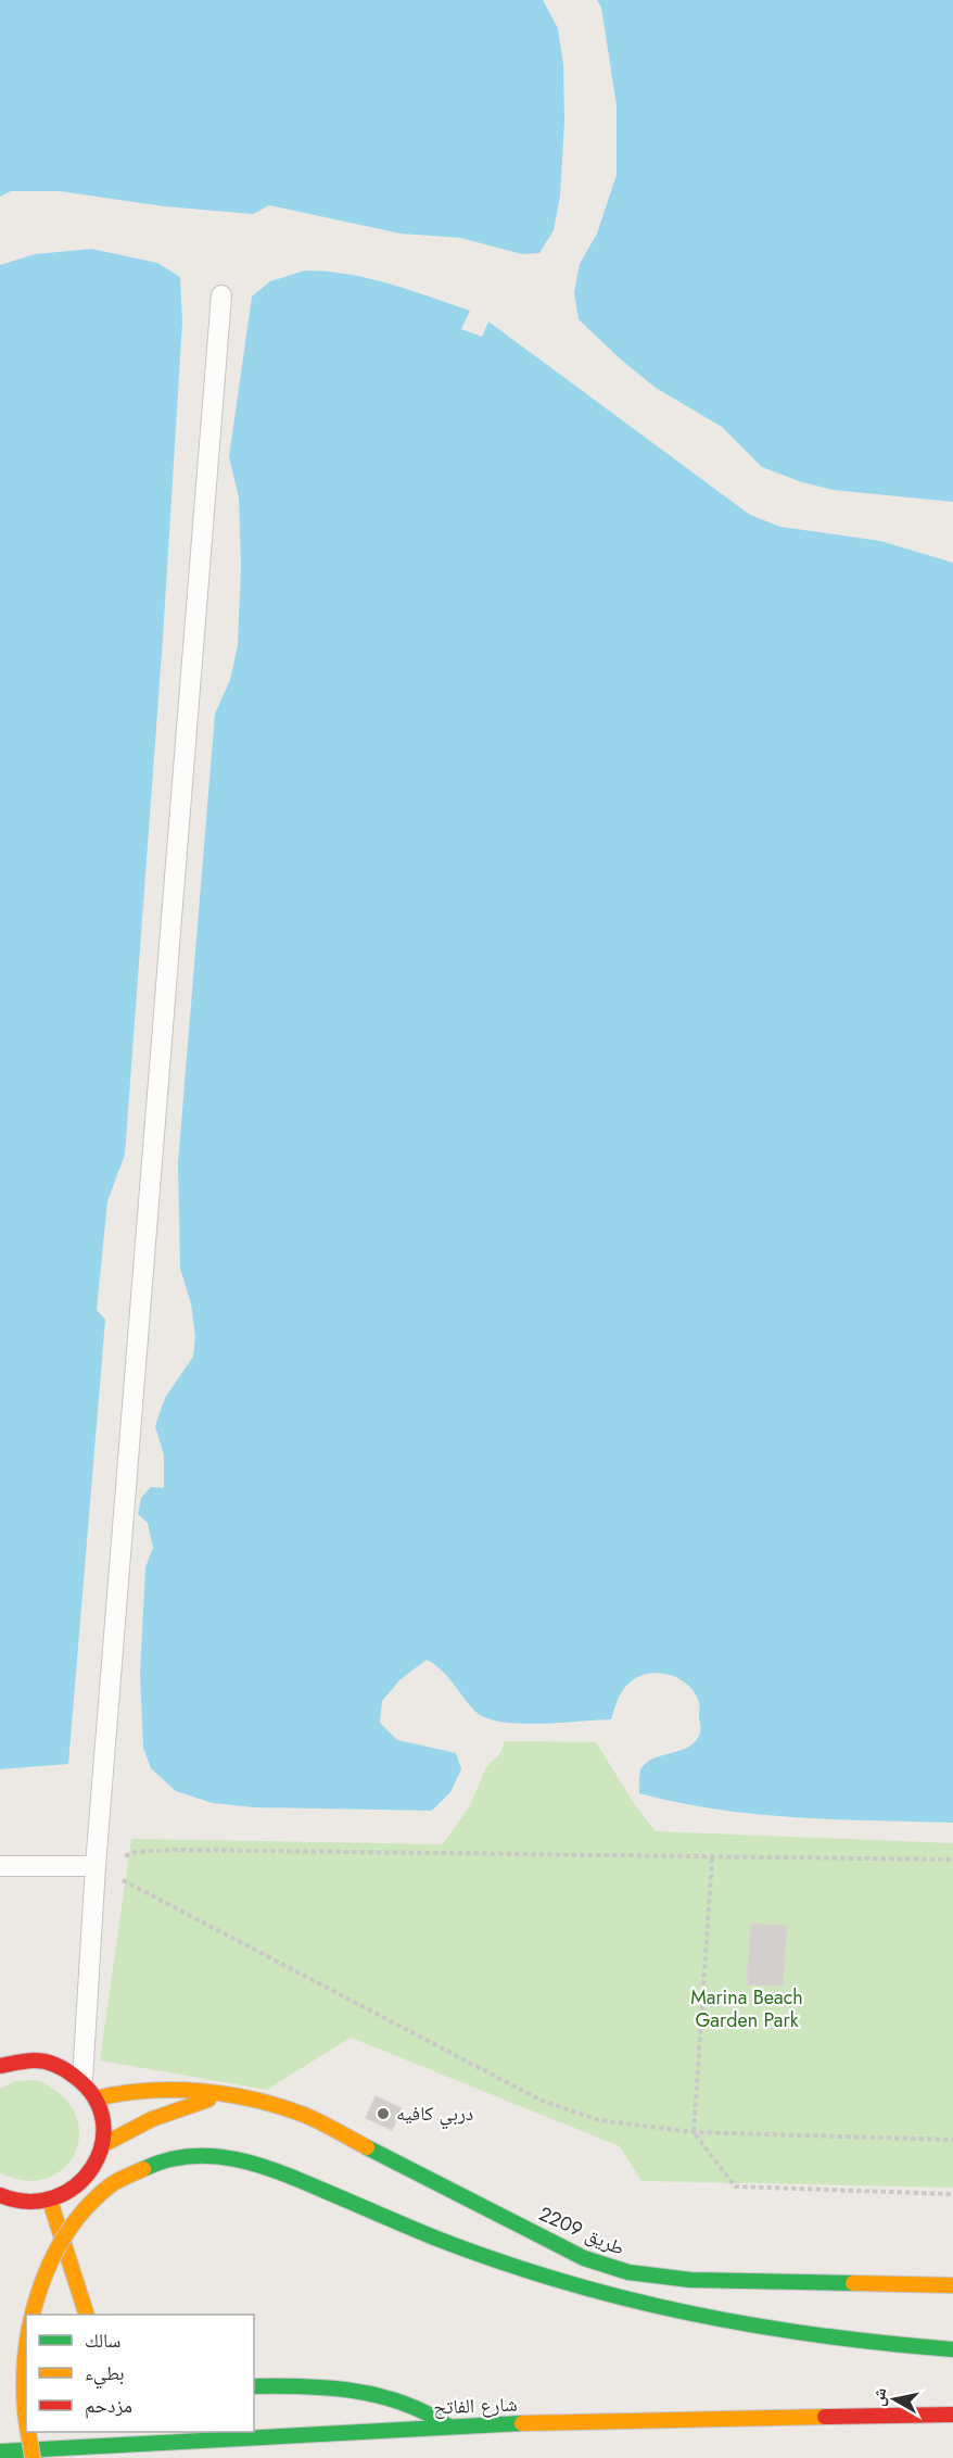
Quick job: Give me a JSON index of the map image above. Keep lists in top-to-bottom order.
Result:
{
  "streets": {
    "main road": ["طريق 2209", "شارع الفاتح"]
  },
  "parks": ["Marina Beach Garden Park"],
  "places": ["دربي كافيه"],
  "legend": ["سالك", "بطيء", "مزدحم"],
  "north": "left"
}
